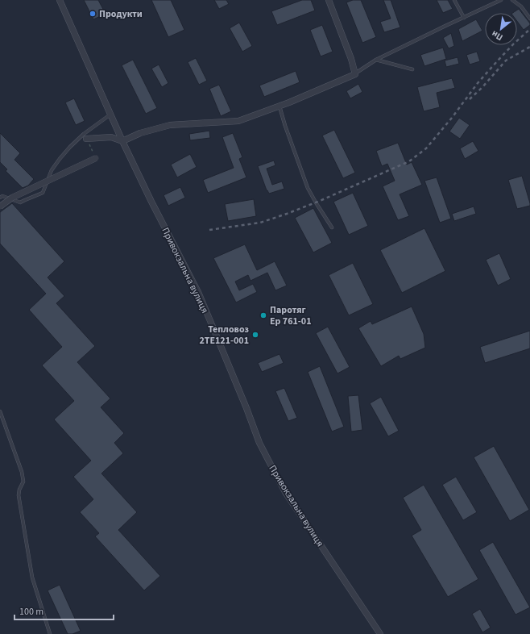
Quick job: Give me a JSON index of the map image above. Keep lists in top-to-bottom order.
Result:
{
  "streets": {
    "street": ["Привокзальна вулиця"]
  },
  "places": ["Продукти", "Паротяг Ер 761-01", "Тепловоз 2ТЕ121-001"],
  "scale_bar": "100 m",
  "north": "bottom left"
}
